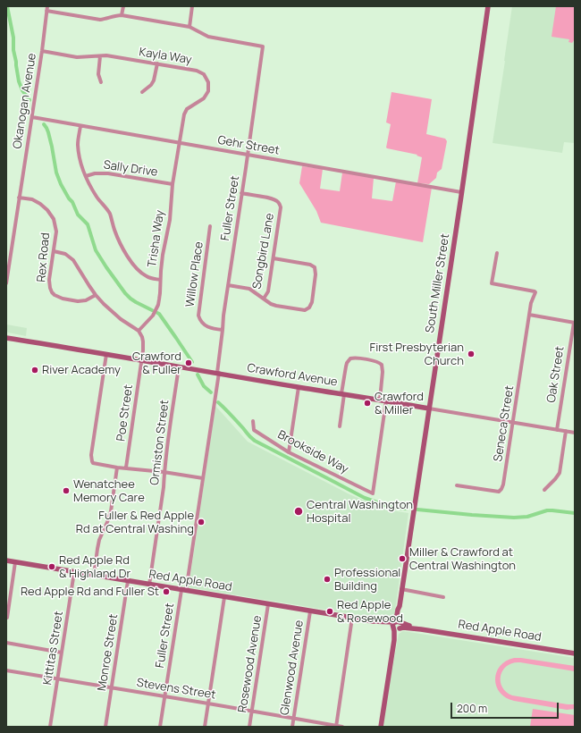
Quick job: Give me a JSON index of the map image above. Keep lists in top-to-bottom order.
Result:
{
  "streets": {
    "street": [
      "Kayla Way",
      "Okanogan Avenue",
      "Gehr Street",
      "Sally Drive",
      "Fuller Street",
      "Trisha Way",
      "Songbird Lane",
      "Rex Road",
      "Willow Place",
      "South Miller Street",
      "Oak Street",
      "Crawford Avenue",
      "Poe Street",
      "Seneca Street",
      "Ormiston Street",
      "Brookside Way",
      "Red Apple Road",
      "Kittitas Street",
      "Monroe Street",
      "Rosewood Avenue",
      "Glenwood Avenue",
      "Stevens Street"
    ]
  },
  "crossings": [
    ["Kayla Way", "Okanogan Avenue"],
    ["Kayla Way", "Gehr Street"],
    ["Kayla Way", "Trisha Way"],
    ["Okanogan Avenue", "Gehr Street"],
    ["Okanogan Avenue", "Rex Road"],
    ["Gehr Street", "Fuller Street"],
    ["Gehr Street", "Trisha Way"],
    ["Gehr Street", "South Miller Street"],
    ["Sally Drive", "Trisha Way"],
    ["Fuller Street", "Songbird Lane"],
    ["Fuller Street", "Willow Place"],
    ["Fuller Street", "Crawford Avenue"],
    ["Fuller Street", "Red Apple Road"],
    ["Fuller Street", "Stevens Street"],
    ["Trisha Way", "Poe Street"],
    ["South Miller Street", "Crawford Avenue"],
    ["South Miller Street", "Red Apple Road"],
    ["Oak Street", "Crawford Avenue"],
    ["Crawford Avenue", "Poe Street"],
    ["Crawford Avenue", "Seneca Street"],
    ["Crawford Avenue", "Ormiston Street"],
    ["Crawford Avenue", "Brookside Way"],
    ["Ormiston Street", "Red Apple Road"],
    ["Red Apple Road", "Kittitas Street"],
    ["Red Apple Road", "Monroe Street"],
    ["Red Apple Road", "Rosewood Avenue"],
    ["Red Apple Road", "Glenwood Avenue"],
    ["Kittitas Street", "Stevens Street"],
    ["Monroe Street", "Stevens Street"],
    ["Rosewood Avenue", "Stevens Street"],
    ["Glenwood Avenue", "Stevens Street"]
  ],
  "places": [
    "First Presbyterian Church",
    "Crawford & Fuller",
    "River Academy",
    "Crawford & Miller",
    "Wenatchee Memory Care",
    "Central Washington Hospital",
    "Fuller & Red Apple Rd at Central Washing",
    "Miller & Crawford at Central Washington",
    "Red Apple Rd & Highland Dr",
    "Professional Building",
    "Red Apple Rd and Fuller St",
    "Red Apple & Rosewood"
  ],
  "scale_bar": "200 m"
}
